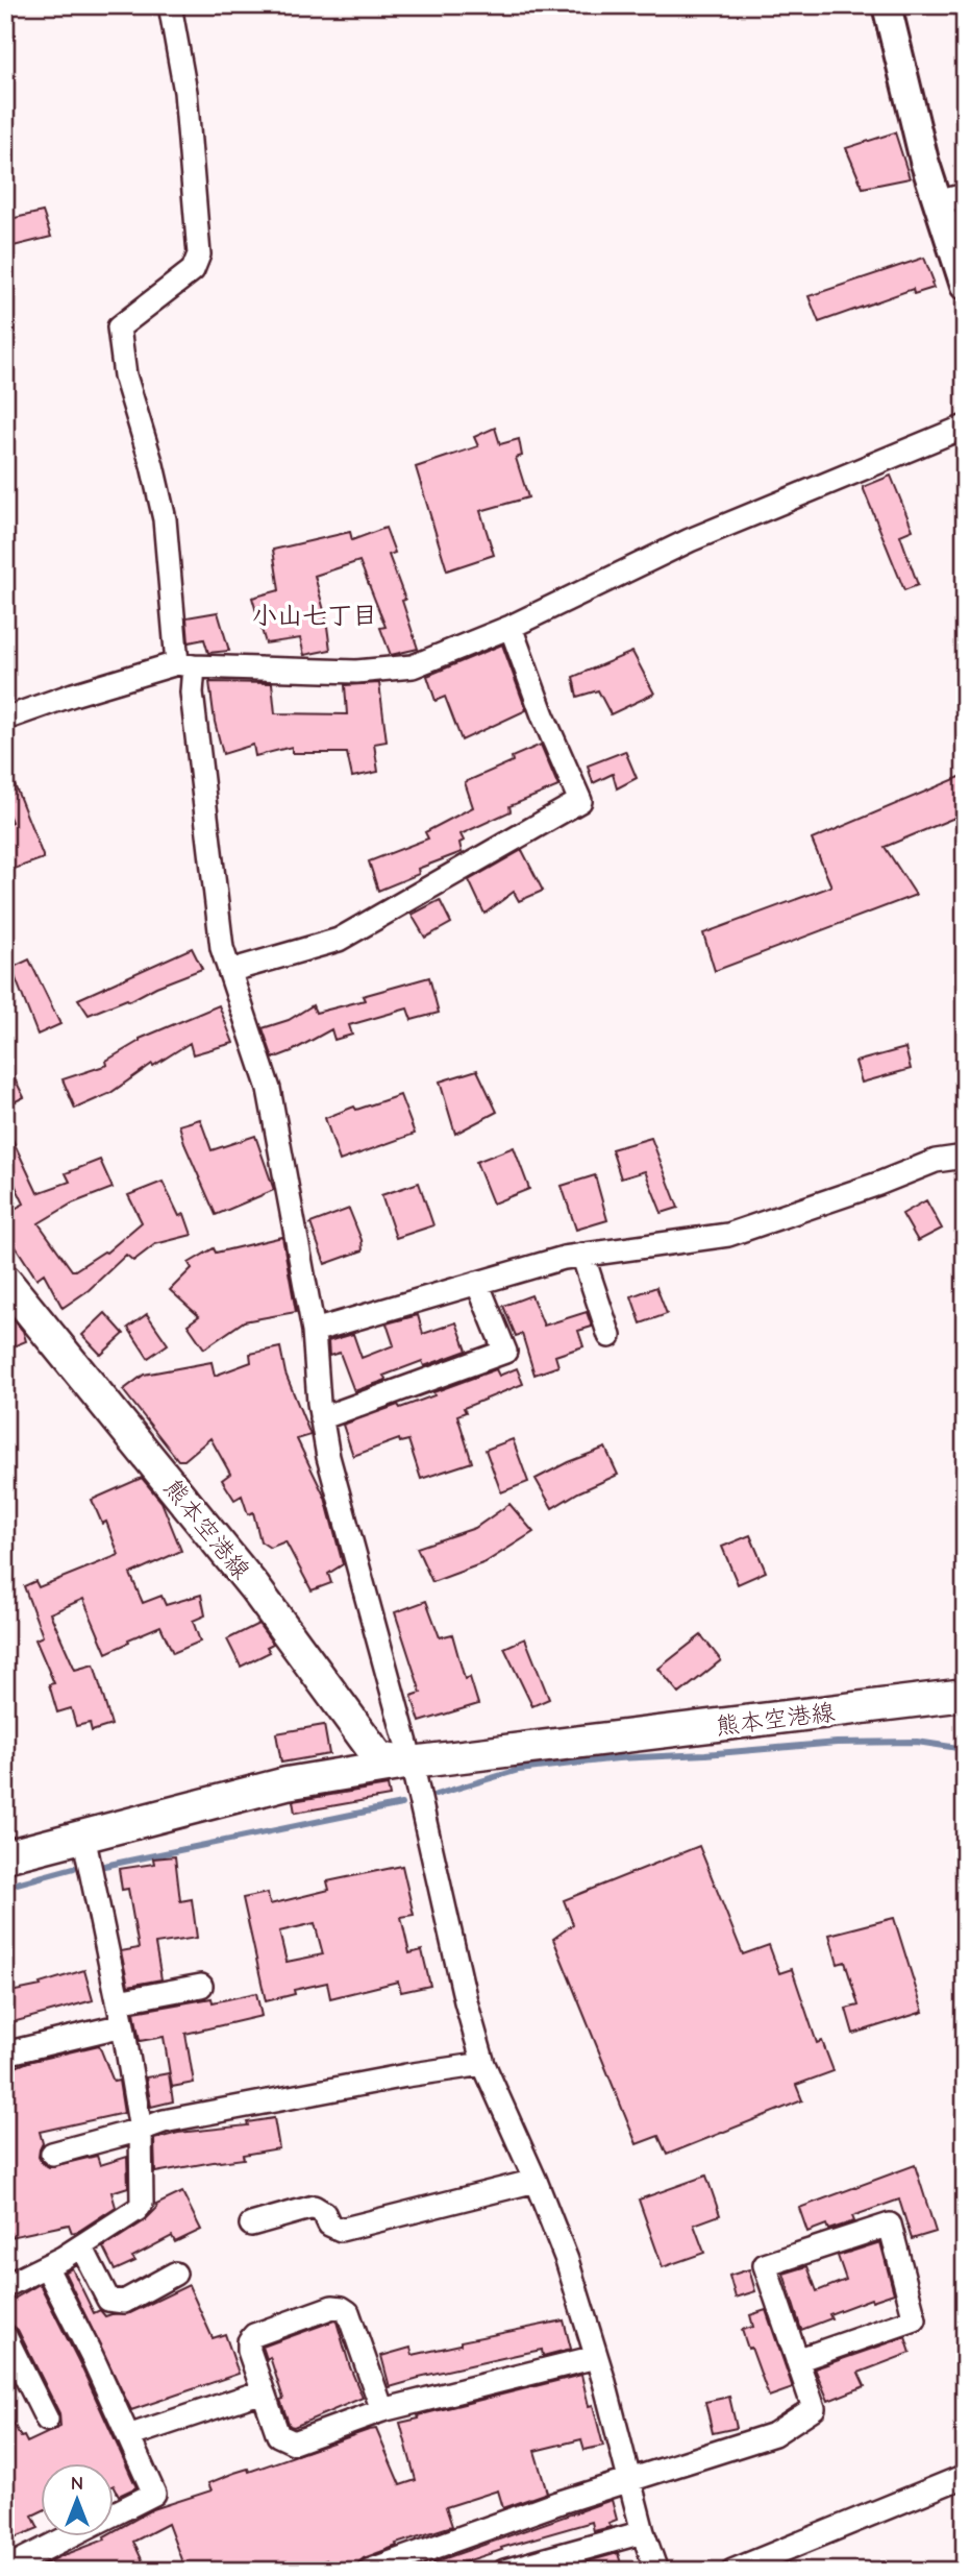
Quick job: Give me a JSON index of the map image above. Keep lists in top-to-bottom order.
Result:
{
  "streets": {
    "main road": ["熊本空港線"]
  },
  "districts": ["小山七丁目"],
  "north": "top"
}
